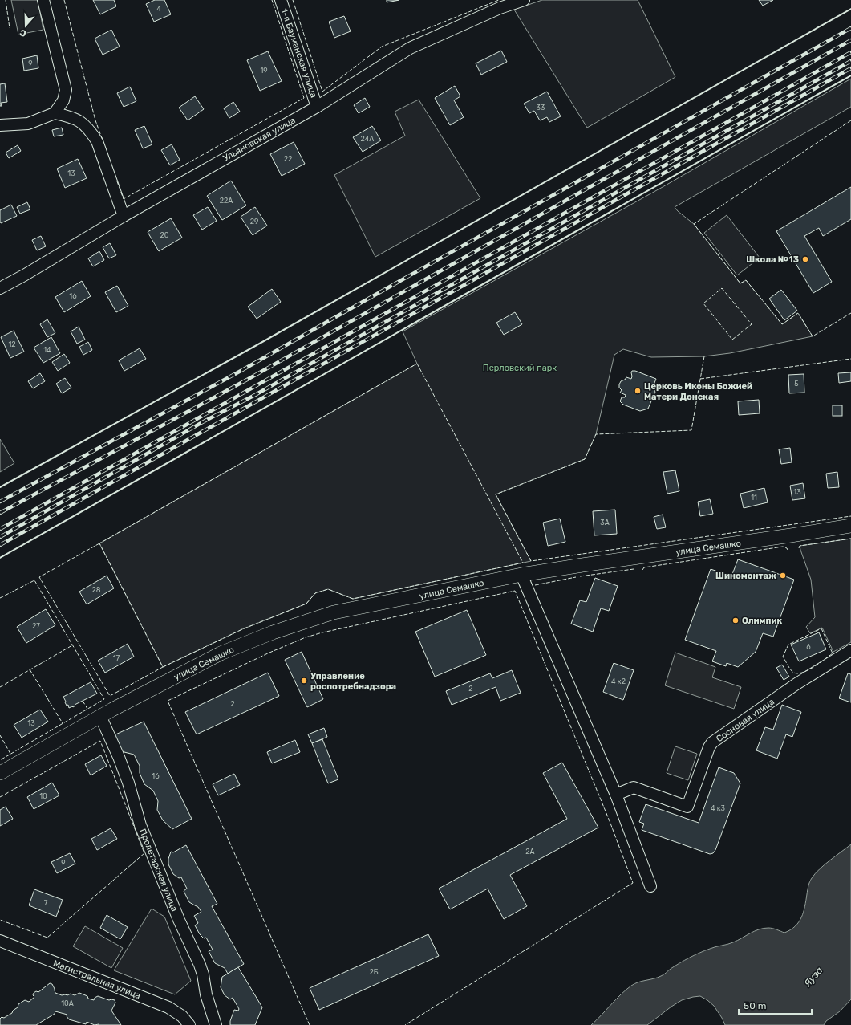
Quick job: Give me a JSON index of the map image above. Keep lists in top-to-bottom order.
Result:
{
  "streets": {
    "main road": ["улица Семашко"],
    "street": [
      "1-я Бауманская улица",
      "Ульяновская улица",
      "Сосновая улица",
      "Пролетарская улица",
      "Магистральная улица"
    ]
  },
  "crossings": [
    ["1-я Бауманская улица", "Ульяновская улица"],
    ["улица Семашко", "Пролетарская улица"]
  ],
  "water": ["Яуза"],
  "parks": ["Перловский парк"],
  "places": [
    "Школа №13",
    "Церковь Иконы Божией Матери Донская",
    "Шиномонтаж",
    "Олимпик",
    "Управление роспотребнадзора"
  ],
  "house_numbers": [
    "4",
    "9",
    "19",
    "33",
    "24А",
    "22",
    "13",
    "22А",
    "29",
    "20",
    "16",
    "12",
    "14",
    "5",
    "13",
    "11",
    "3А",
    "28",
    "27",
    "6",
    "17",
    "4 к2",
    "2",
    "2",
    "13",
    "16",
    "10",
    "4 к3",
    "2А",
    "9",
    "7",
    "2Б",
    "10А"
  ],
  "scale_bar": "50 m",
  "north": "bottom"
}
